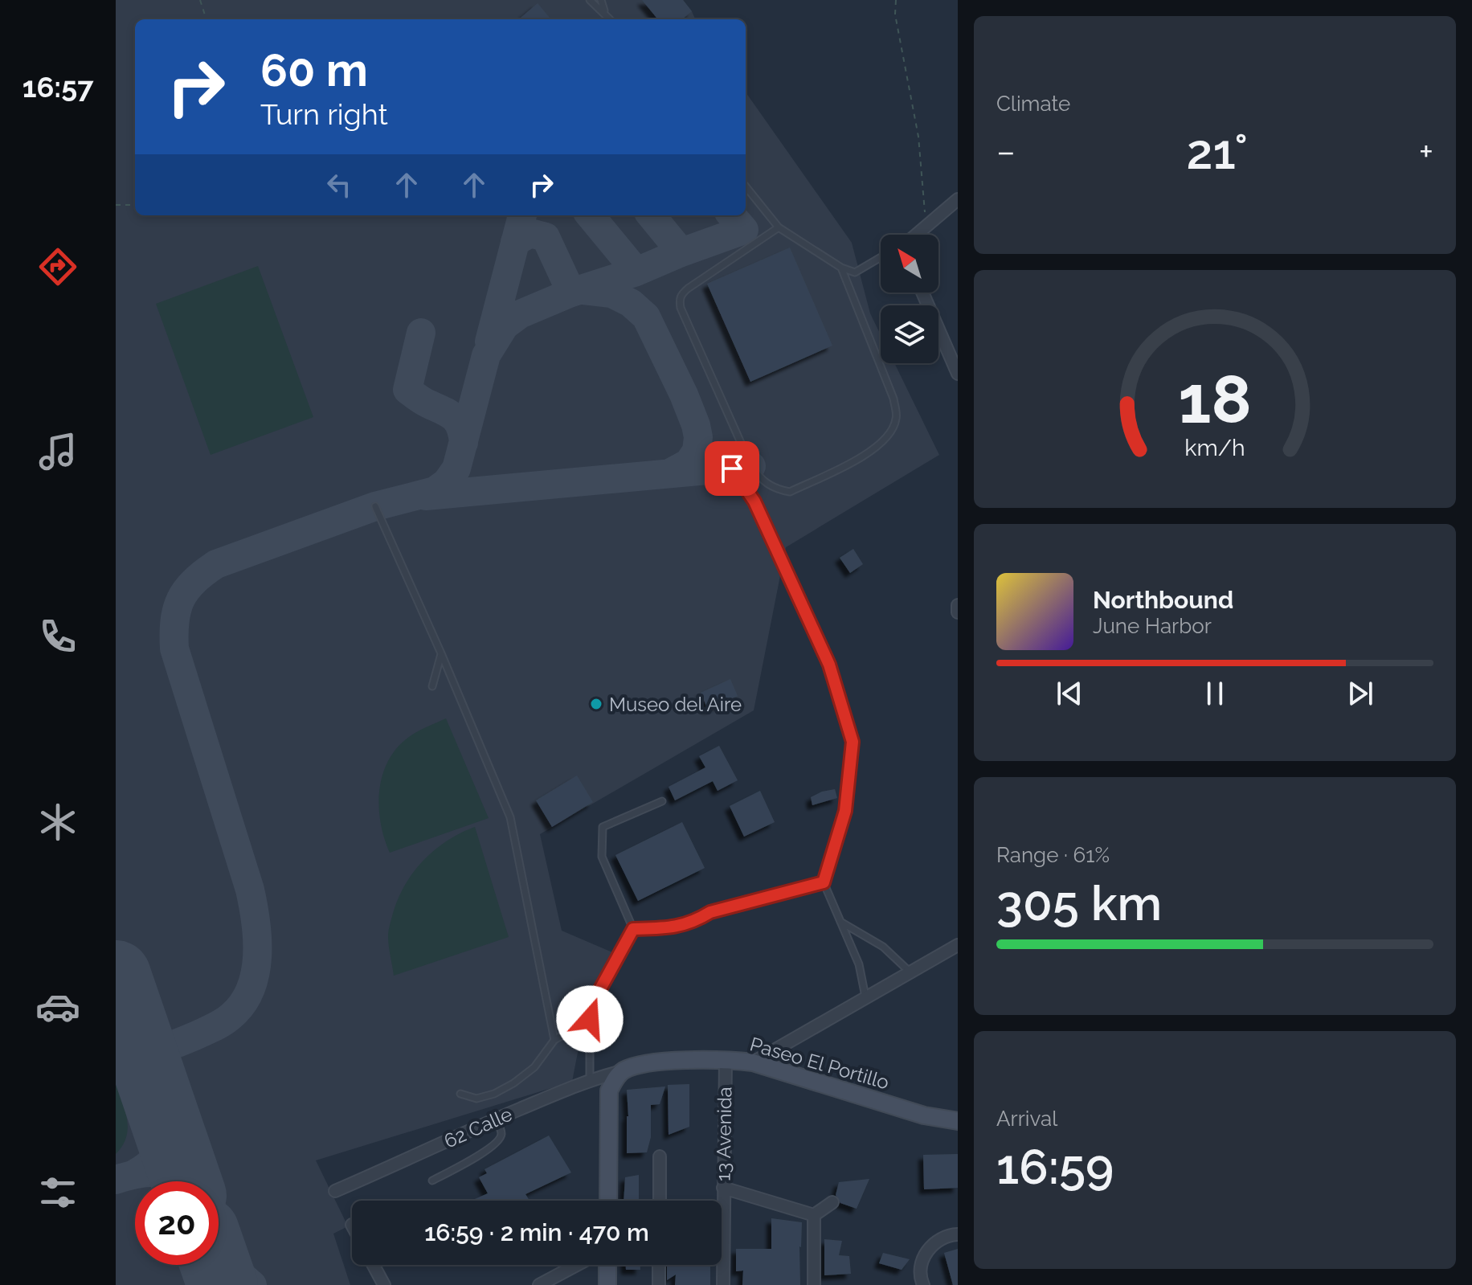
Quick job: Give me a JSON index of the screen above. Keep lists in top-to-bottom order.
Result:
{
  "streets": {
    "main road": ["Paseo El Portillo"],
    "street": ["62 Calle", "13 Avenida"]
  },
  "crossings": [
    ["Paseo El Portillo", "62 Calle"],
    ["Paseo El Portillo", "13 Avenida"]
  ],
  "places": ["Museo del Aire"],
  "north": "top left",
  "page": {
    "tabs": "16:57",
    "tile": [
      "Climate",
      ["Range · 61%", "305 km"],
      ["Arrival", "16:59"]
    ],
    "turn": ["60 m", "Turn right"],
    "heat": ["−", "21°", "+"],
    "song": ["Northbound", "June Harbor"],
    "limit": "20",
    "trip": "16:59 · 2 min · 470 m",
    "gauge": ["18", "km/h"]
  }
}
